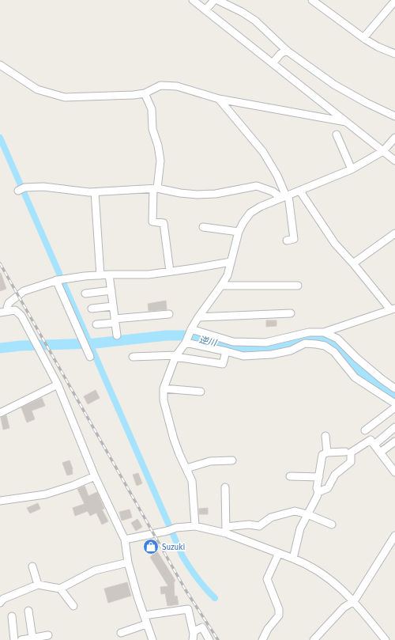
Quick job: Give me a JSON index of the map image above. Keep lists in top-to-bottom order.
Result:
{
  "water": ["逆川"],
  "places": {
    "shop": ["Suzuki"]
  }
}
